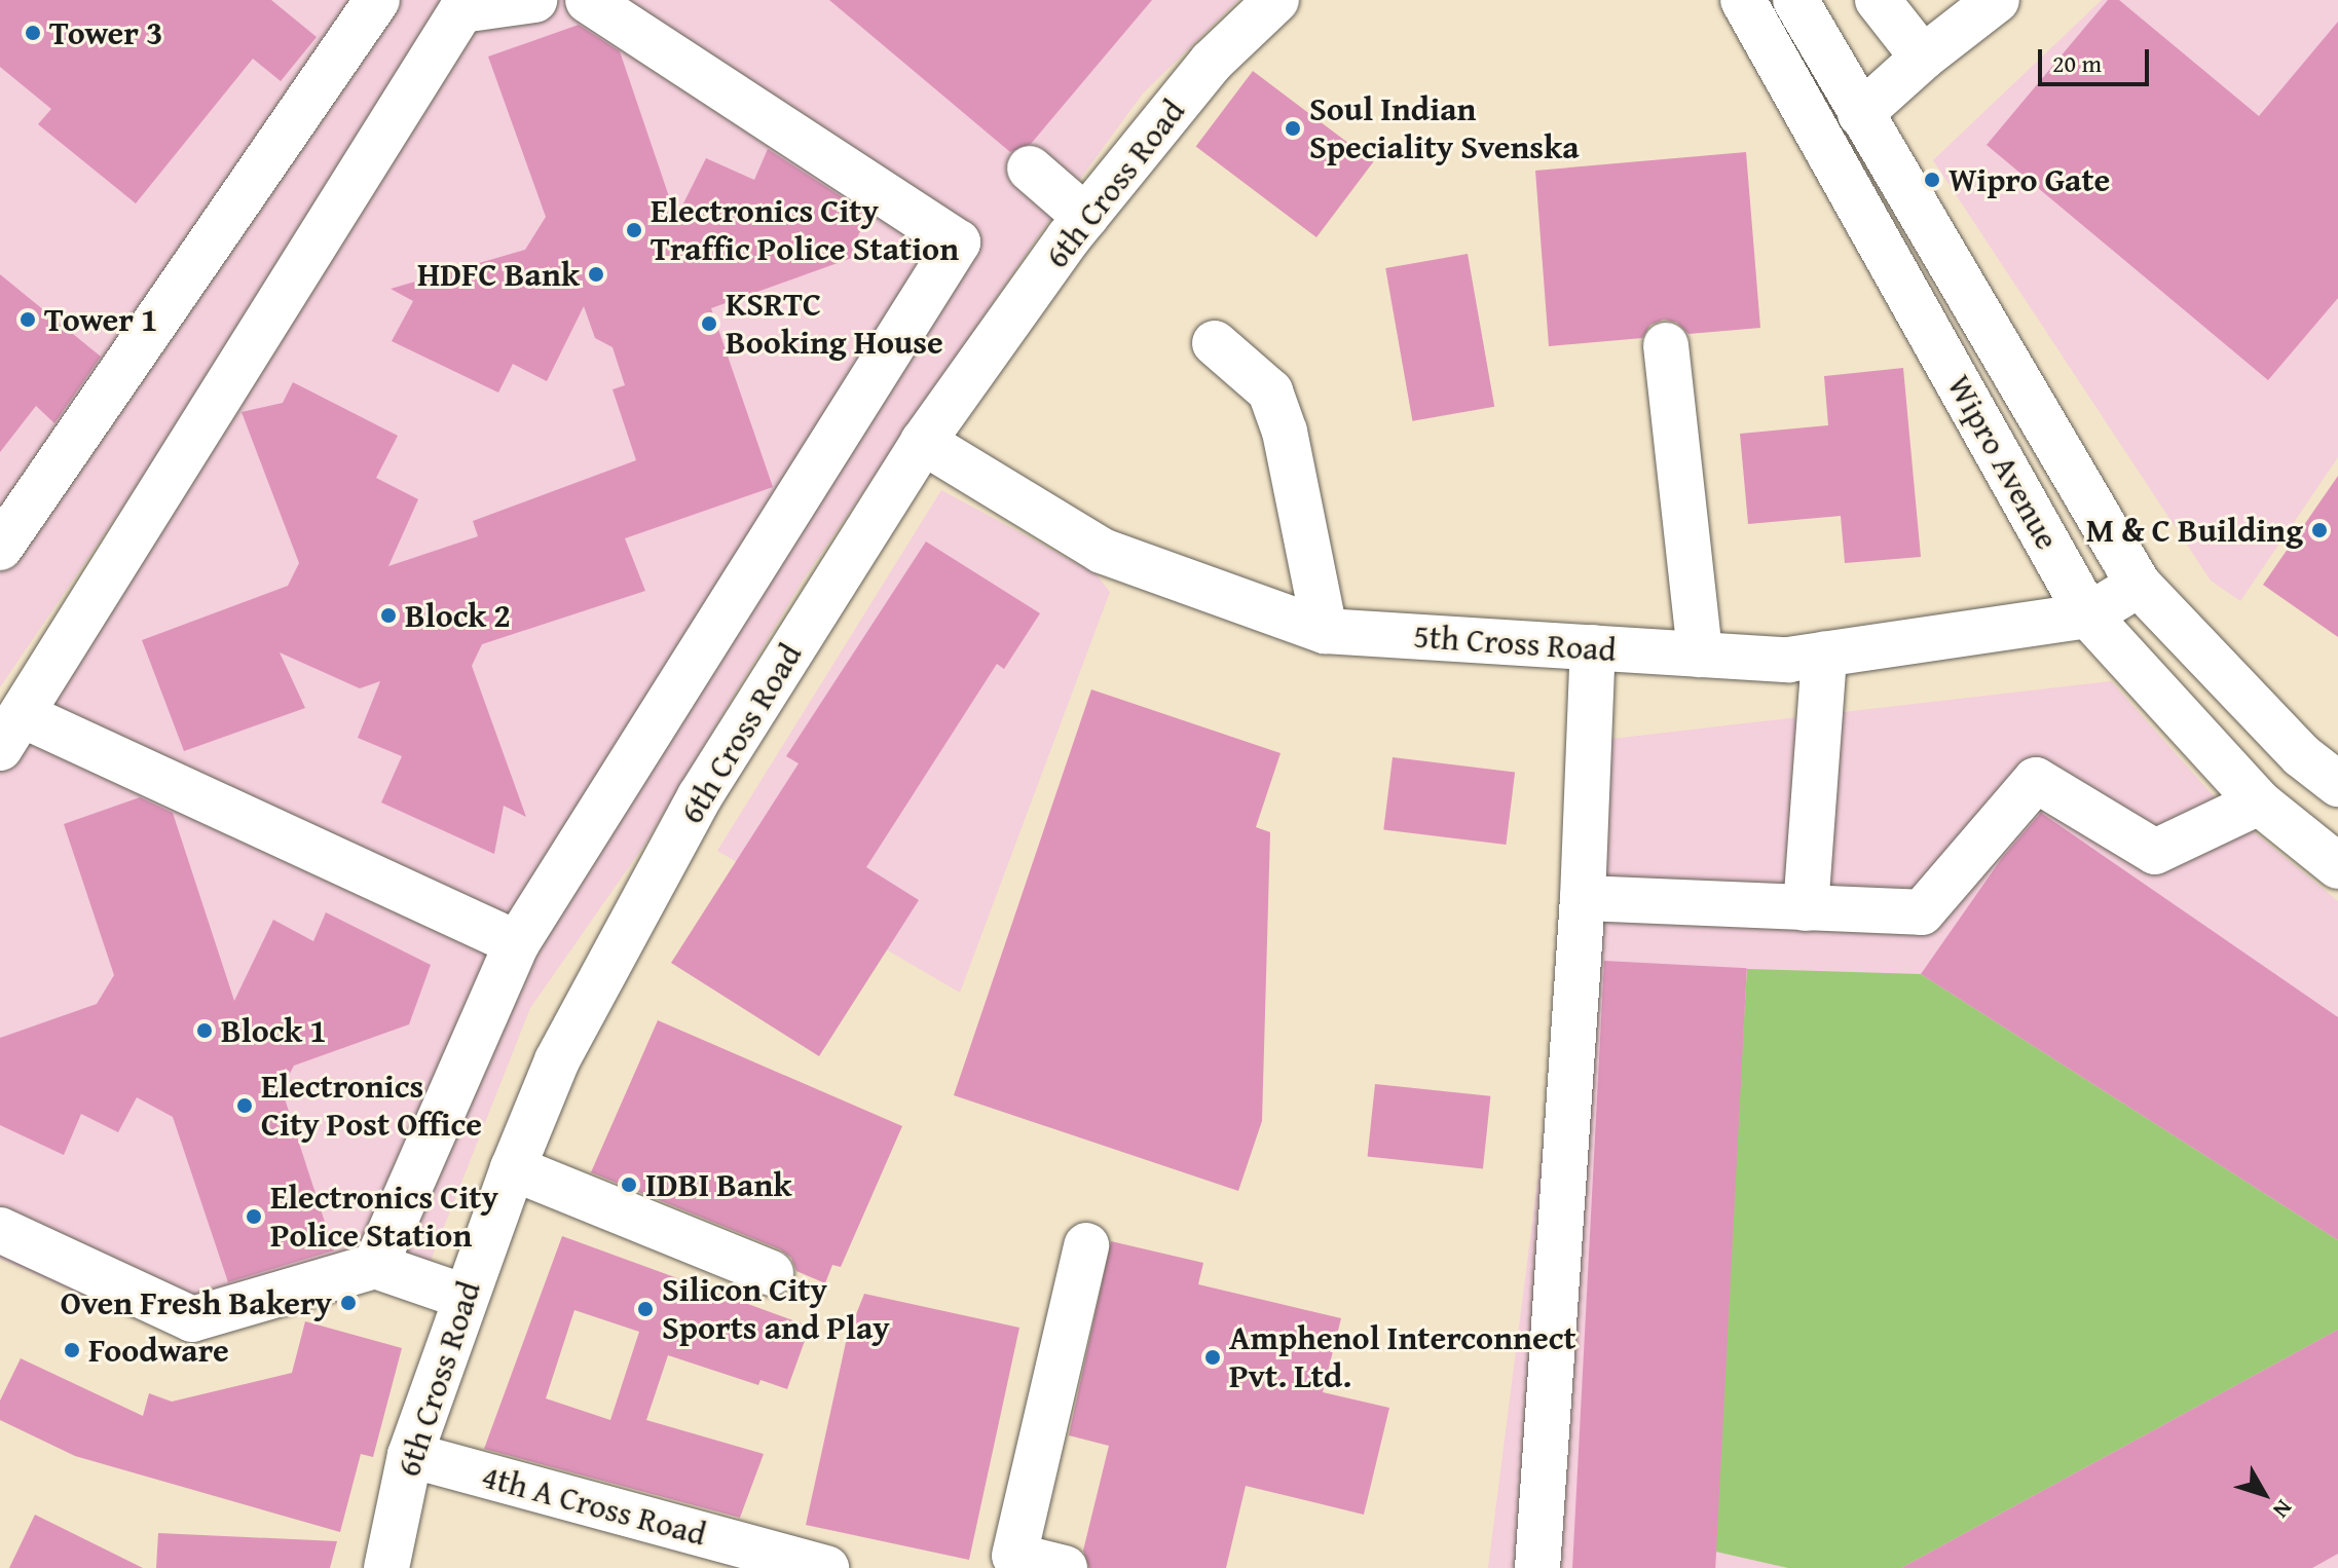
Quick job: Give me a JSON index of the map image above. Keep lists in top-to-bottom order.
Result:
{
  "streets": {
    "street": [
      "6th Cross Road",
      "Wipro Avenue",
      "5th Cross Road",
      "4th A Cross Road"
    ]
  },
  "crossings": [
    ["6th Cross Road", "5th Cross Road"],
    ["6th Cross Road", "4th A Cross Road"],
    ["Wipro Avenue", "5th Cross Road"]
  ],
  "places": [
    "Tower 3",
    "Soul Indian Speciality Svenska",
    "Wipro Gate",
    "Electronics City Traffic Police Station",
    "HDFC Bank",
    "Tower 1",
    "KSRTC Booking House",
    "M & C Building",
    "Block 2",
    "Block 1",
    "Electronics City Post Office",
    "IDBI Bank",
    "Electronics City Police Station",
    "Oven Fresh Bakery",
    "Silicon City Sports and Play",
    "Foodware",
    "Amphenol Interconnect Pvt. Ltd."
  ],
  "scale_bar": "20 m",
  "north": "bottom right"
}
